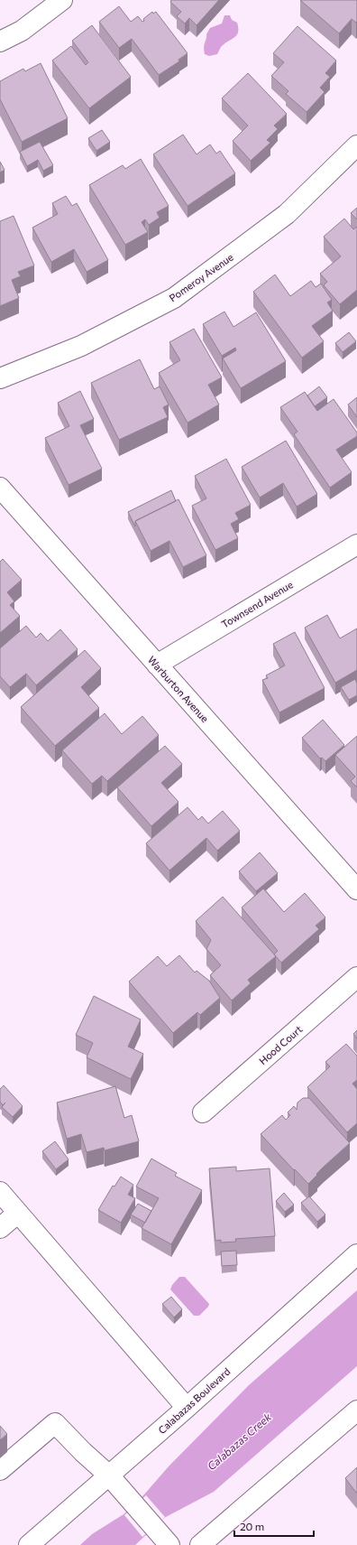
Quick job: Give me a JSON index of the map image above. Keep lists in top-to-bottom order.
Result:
{
  "streets": {
    "street": [
      "Pomeroy Avenue",
      "Townsend Avenue",
      "Warburton Avenue",
      "Hood Court",
      "Calabazas Boulevard"
    ]
  },
  "crossings": [
    ["Townsend Avenue", "Warburton Avenue"]
  ],
  "water": ["Calabazas Creek"],
  "scale_bar": "20 m"
}
